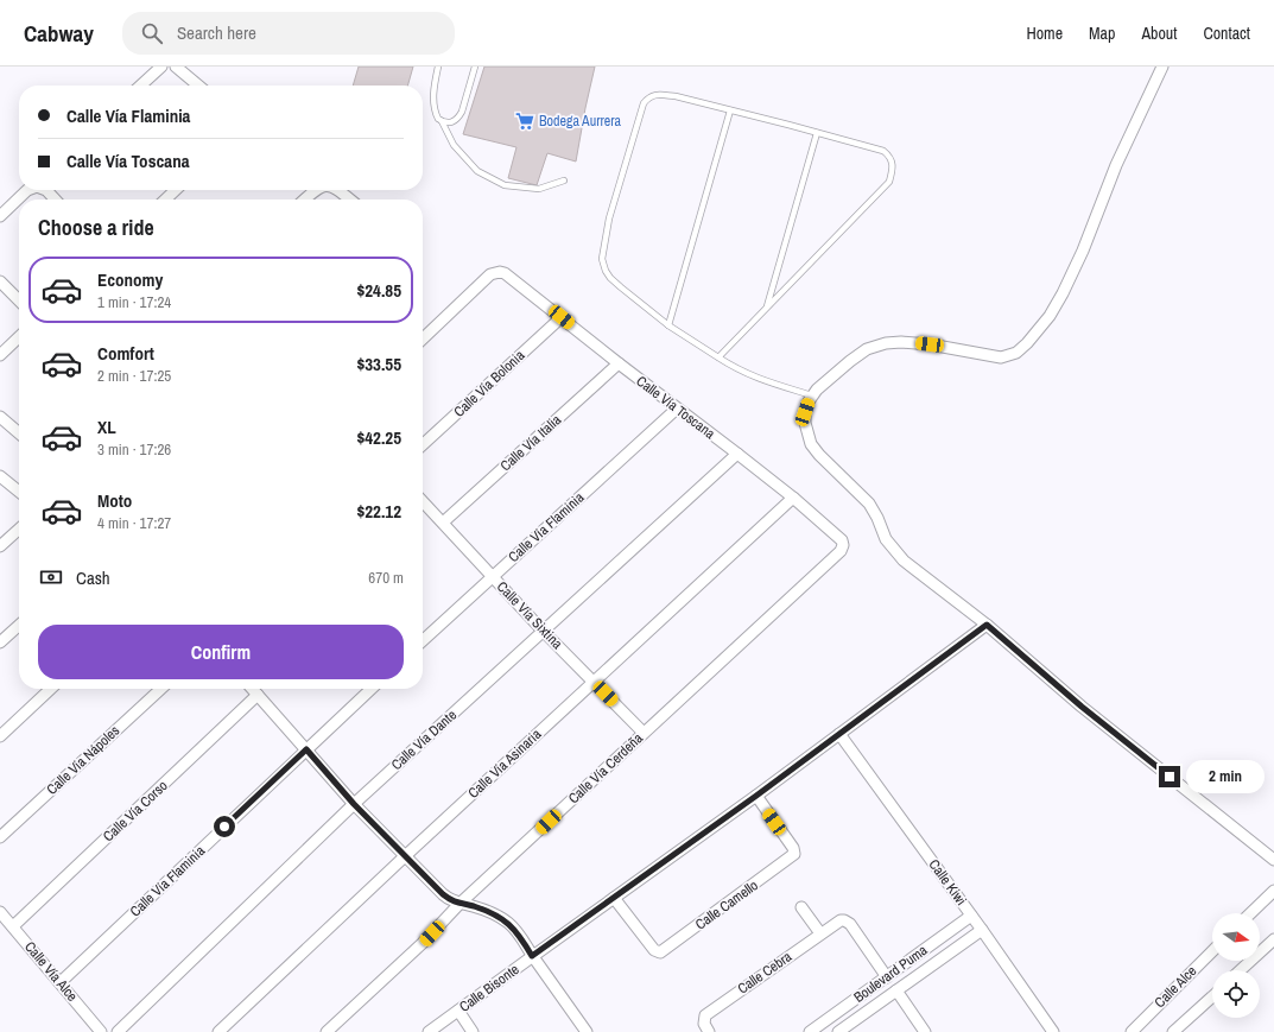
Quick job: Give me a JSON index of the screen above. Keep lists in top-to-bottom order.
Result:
{
  "streets": {
    "street": [
      "Calle Vía Bolonia",
      "Calle Vía Toscana",
      "Calle Vía Italia",
      "Calle Vía Flaminia",
      "Calle Vía Sixtina",
      "Calle Vía Dante",
      "Calle Vía Nápoles",
      "Calle Vía Asinaria",
      "Calle Vía Cerdeña",
      "Calle Vía Corso",
      "Calle Kiwi",
      "Calle Camello",
      "Calle Vía Alce",
      "Calle Cebra",
      "Boulevard Puma",
      "Calle Alce",
      "Calle Bisonte"
    ]
  },
  "crossings": [
    ["Calle Vía Bolonia", "Calle Vía Toscana"],
    ["Calle Vía Toscana", "Calle Vía Italia"],
    ["Calle Vía Toscana", "Calle Vía Flaminia"],
    ["Calle Vía Toscana", "Calle Vía Dante"],
    ["Calle Vía Toscana", "Calle Vía Asinaria"],
    ["Calle Vía Toscana", "Calle Vía Cerdeña"],
    ["Calle Vía Italia", "Calle Vía Sixtina"],
    ["Calle Vía Flaminia", "Calle Vía Sixtina"],
    ["Calle Vía Flaminia", "Calle Vía Alce"],
    ["Calle Vía Sixtina", "Calle Vía Dante"],
    ["Calle Vía Sixtina", "Calle Vía Asinaria"],
    ["Calle Vía Sixtina", "Calle Vía Cerdeña"],
    ["Calle Vía Corso", "Calle Vía Alce"],
    ["Calle Kiwi", "Boulevard Puma"],
    ["Calle Kiwi", "Calle Bisonte"],
    ["Calle Camello", "Calle Bisonte"],
    ["Calle Cebra", "Boulevard Puma"]
  ],
  "places": {
    "supermarket": ["Bodega Aurrera"]
  },
  "north": "right",
  "page": {
    "header": "Cabway",
    "search": "Search here",
    "nav": [
      "Home",
      "Map",
      "About",
      "Contact"
    ],
    "banner": ["Calle Vía Flaminia", "Calle Vía Toscana"],
    "heading": "Choose a ride",
    "list": [
      {
        "name": "Economy",
        "note": "1 min · 17:24",
        "value": "$24.85"
      },
      {
        "name": "Comfort",
        "note": "2 min · 17:25",
        "value": "$33.55"
      },
      {
        "name": "XL",
        "note": "3 min · 17:26",
        "value": "$42.25"
      },
      {
        "name": "Moto",
        "note": "4 min · 17:27",
        "value": "$22.12"
      }
    ],
    "pay": ["Cash", "670 m"],
    "buttons": "Confirm",
    "bubble": "2 min"
  }
}
